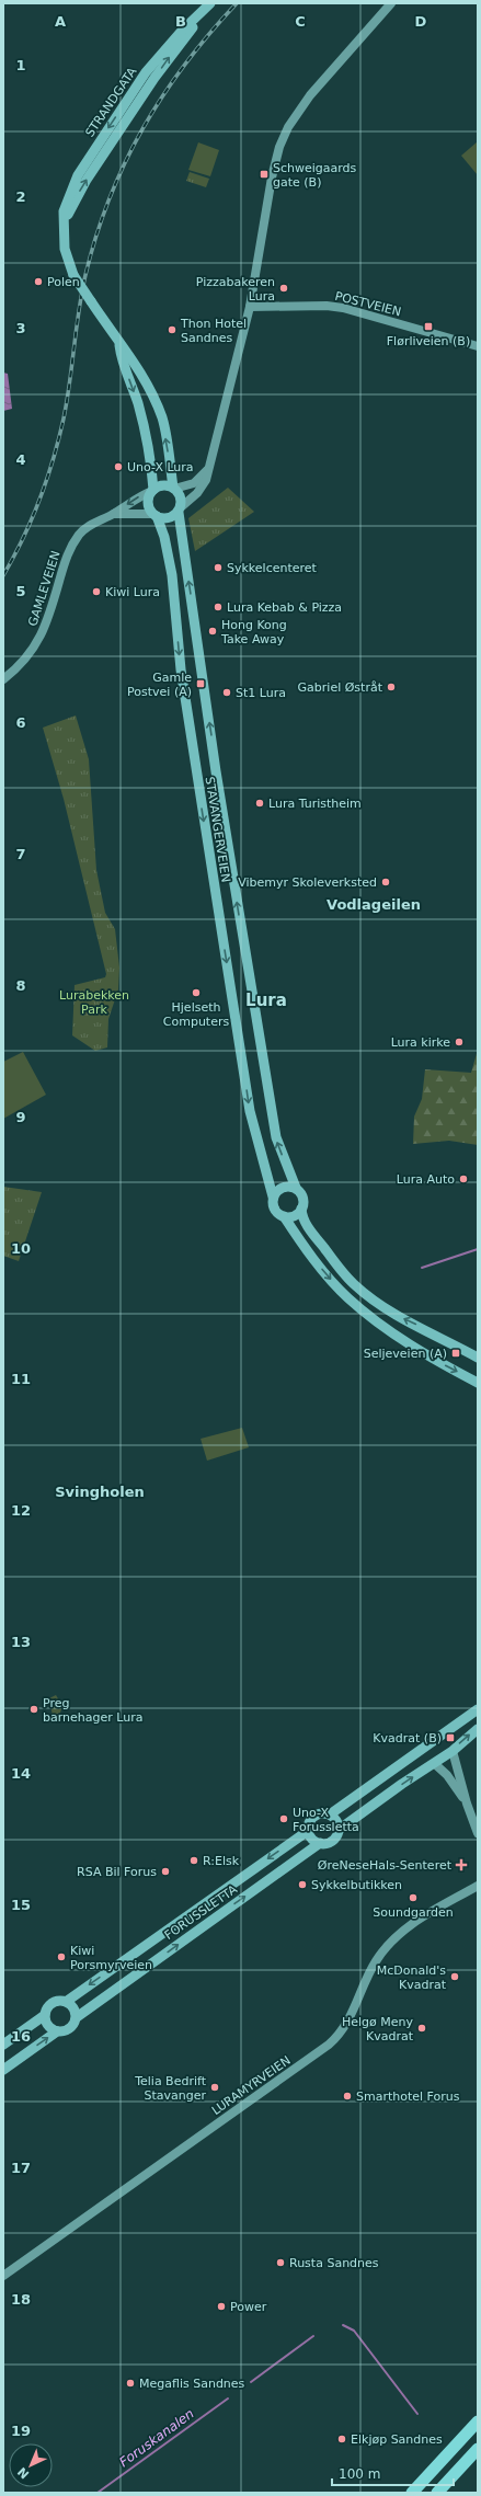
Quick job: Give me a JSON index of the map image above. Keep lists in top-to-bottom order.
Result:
{
  "streets": {
    "main road": ["STRANDGATA", "STAVANGERVEIEN", "FORUSSLETTA"],
    "street": ["POSTVEIEN", "GAMLEVEIEN", "LURAMYRVEIEN"]
  },
  "crossings": [
    ["STRANDGATA", "STAVANGERVEIEN"],
    ["GAMLEVEIEN", "STAVANGERVEIEN"]
  ],
  "districts": ["Vodlageilen", "Lura", "Svingholen"],
  "water": ["Foruskanalen"],
  "parks": ["Lurabekken Park"],
  "places": {
    "transit": [
      "Schweigaards gate (B)",
      "Flørliveien (B)",
      "Gamle Postvei (A)",
      "Seljeveien (A)",
      "Kvadrat (B)"
    ],
    "other": [
      "Polen",
      "Pizzabakeren Lura",
      "Thon Hotel Sandnes",
      "Uno-X Lura",
      "Sykkelcenteret",
      "Kiwi Lura",
      "Lura Kebab & Pizza",
      "Hong Kong Take Away",
      "Gabriel Østråt",
      "St1 Lura",
      "Lura Turistheim",
      "Vibemyr Skoleverksted",
      "Hjelseth Computers",
      "Lura kirke",
      "Lura Auto",
      "Preg barnehager Lura",
      "Uno-X Forussletta",
      "R:Elsk",
      "RSA Bil Forus",
      "Sykkelbutikken",
      "Soundgarden",
      "Kiwi Porsmyrveien",
      "McDonald's Kvadrat",
      "Helgø Meny Kvadrat",
      "Telia Bedrift Stavanger",
      "Smarthotel Forus",
      "Rusta Sandnes",
      "Power",
      "Megaflis Sandnes",
      "Elkjøp Sandnes"
    ],
    "health": ["ØreNeseHals-Senteret"]
  },
  "scale_bar": "100 m",
  "north": "bottom left",
  "grid": {
    "columns": [
      "A",
      "B",
      "C",
      "D"
    ],
    "rows": [
      "1",
      "2",
      "3",
      "4",
      "5",
      "6",
      "7",
      "8",
      "9",
      "10",
      "11",
      "12",
      "13",
      "14",
      "15",
      "16",
      "17",
      "18",
      "19"
    ]
  }
}
